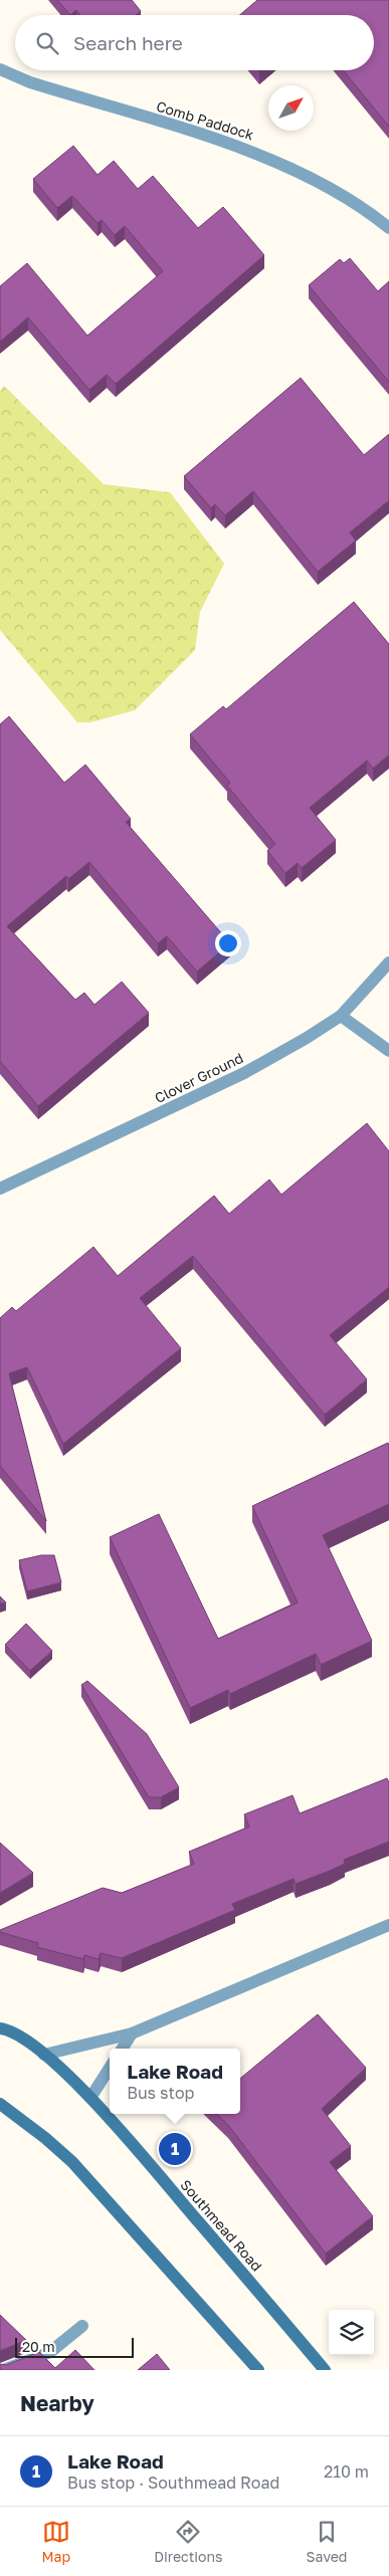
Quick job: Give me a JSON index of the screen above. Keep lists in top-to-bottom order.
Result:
{
  "streets": {
    "main road": ["Southmead Road"],
    "street": ["Comb Paddock", "Clover Ground"]
  },
  "scale_bar": "20 m",
  "north": "top right",
  "page": {
    "search": "Search here",
    "popup": ["Lake Road", "Bus stop"],
    "pins": "1",
    "scale": "20 m",
    "heading": "Nearby",
    "list": [
      {
        "mark": "1",
        "name": "Lake Road",
        "note": "Bus stop · Southmead Road",
        "value": "210 m"
      }
    ],
    "nav": ["Map", "Directions", "Saved"]
  }
}
